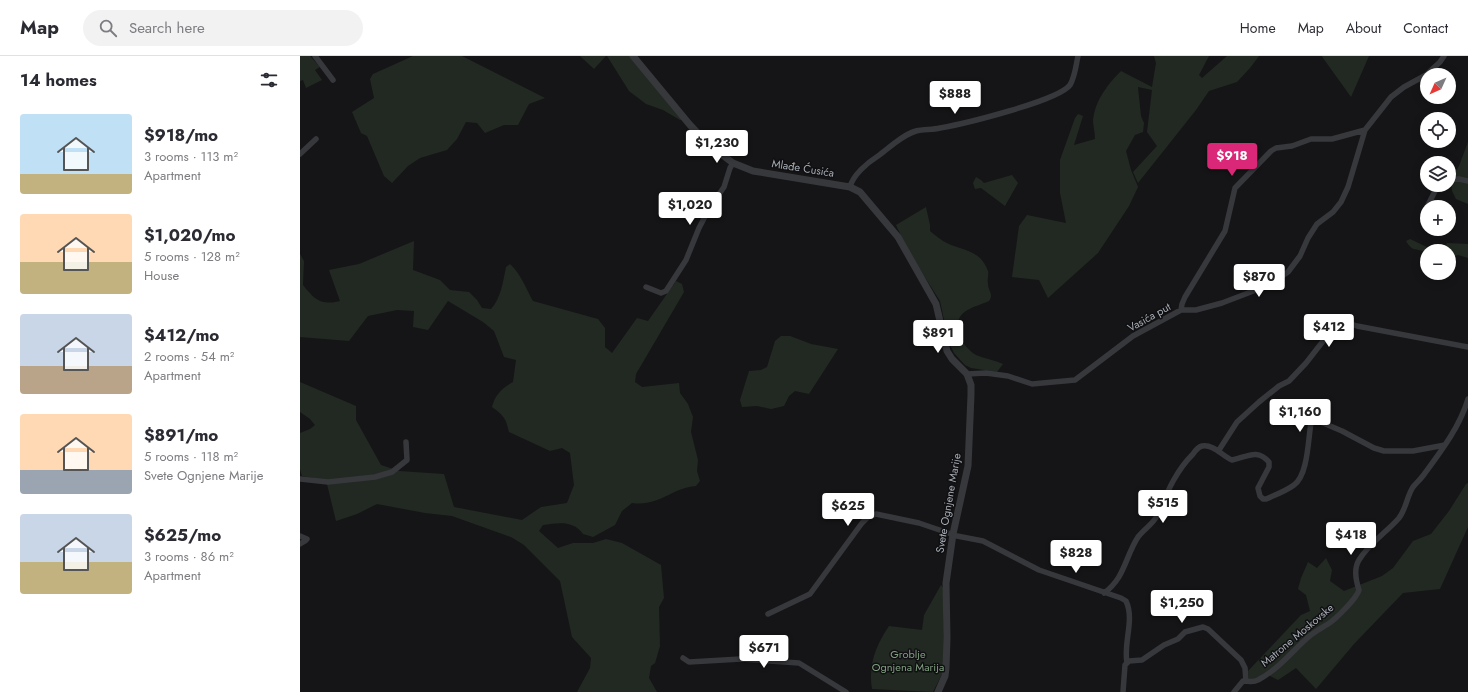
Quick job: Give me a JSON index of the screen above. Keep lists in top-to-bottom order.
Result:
{
  "streets": {
    "street": [
      "Mlađe Ćusića",
      "Vasića put",
      "Svete Ognjene Marije",
      "Matrone Moskovske"
    ]
  },
  "crossings": [
    ["Vasića put", "Svete Ognjene Marije"]
  ],
  "parks": ["Groblje Ognjena Marija"],
  "north": "bottom left",
  "page": {
    "header": "Map",
    "search": "Search here",
    "nav": [
      "Home",
      "Map",
      "About",
      "Contact"
    ],
    "heading": "14 homes",
    "map_buttons": ["+", "−"],
    "price": [
      "$888",
      "$1,230",
      "$918",
      "$1,020",
      "$870",
      "$412",
      "$891",
      "$1,160",
      "$515",
      "$625",
      "$418",
      "$828",
      "$1,250",
      "$671"
    ],
    "list": [
      {
        "name": "$918/mo",
        "note": "3 rooms · 113 m² · Apartment"
      },
      {
        "name": "$1,020/mo",
        "note": "5 rooms · 128 m² · House"
      },
      {
        "name": "$412/mo",
        "note": "2 rooms · 54 m² · Apartment"
      },
      {
        "name": "$891/mo",
        "note": "5 rooms · 118 m² · Svete Ognjene Marije"
      },
      {
        "name": "$625/mo",
        "note": "3 rooms · 86 m² · Apartment"
      }
    ]
  }
}
